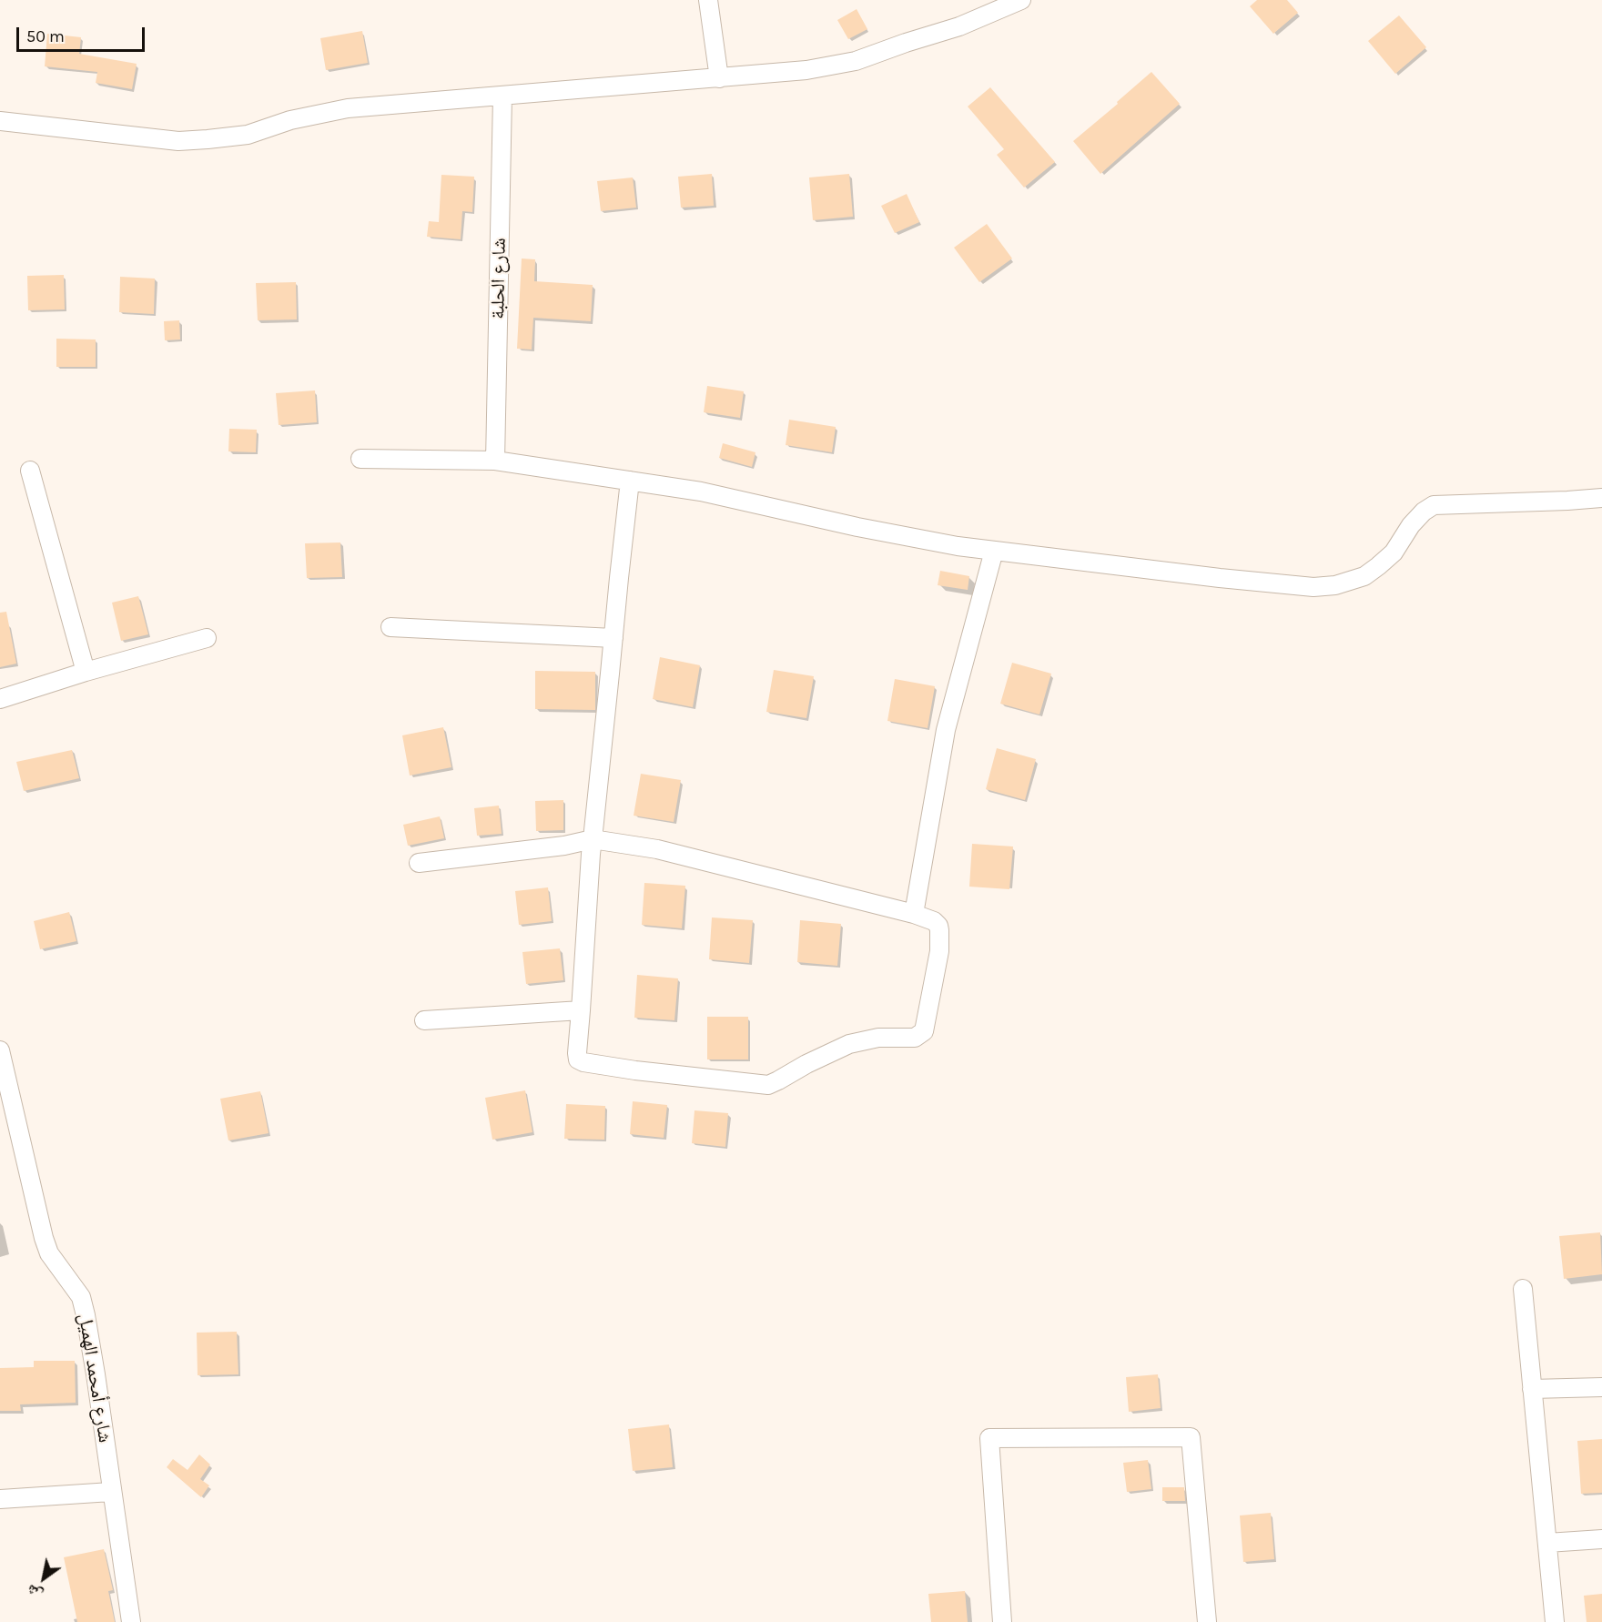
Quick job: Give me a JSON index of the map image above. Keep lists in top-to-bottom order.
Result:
{
  "streets": {
    "street": ["شارع الحلبة", "شارع أمحمد الهميل"]
  },
  "scale_bar": "50 m",
  "north": "bottom left"
}
